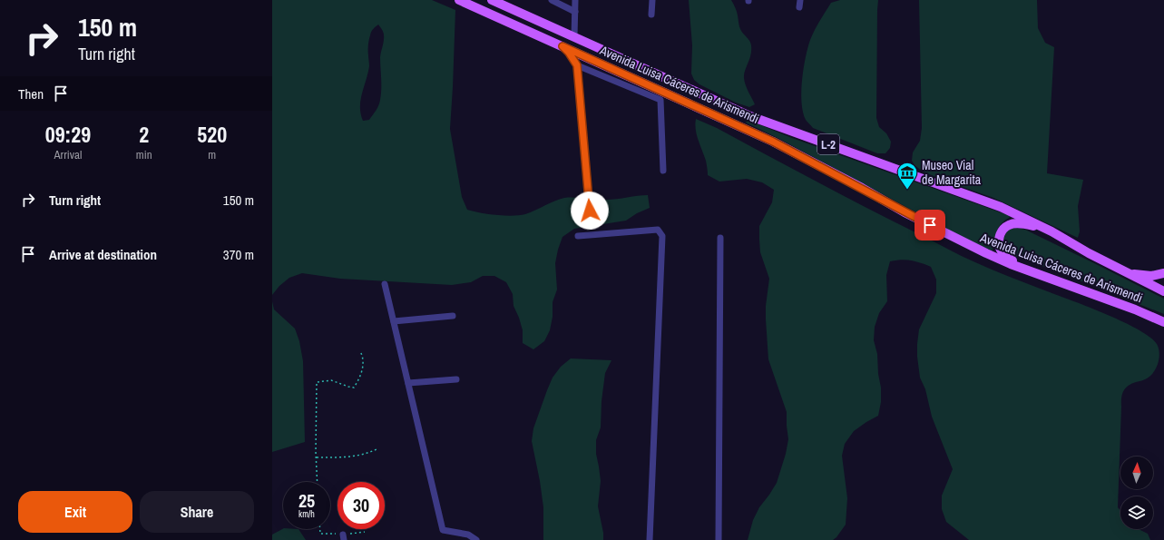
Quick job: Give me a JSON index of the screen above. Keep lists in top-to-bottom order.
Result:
{
  "streets": {
    "main road": ["Avenida Luisa Cáceres de Arismendi", "L-2"]
  },
  "places": {
    "museum": ["Museo Vial de Margarita"]
  },
  "north": "top",
  "page": {
    "turn": ["150 m", "Turn right"],
    "then": "Then",
    "eta": [
      "09:29",
      "Arrival",
      "2",
      "min",
      "520",
      "m"
    ],
    "list": [
      {
        "name": "Turn right",
        "value": "150 m"
      },
      {
        "name": "Arrive at destination",
        "value": "370 m"
      }
    ],
    "speed": "25 km/h",
    "limit": "30",
    "buttons": ["Exit", "Share"]
  }
}
